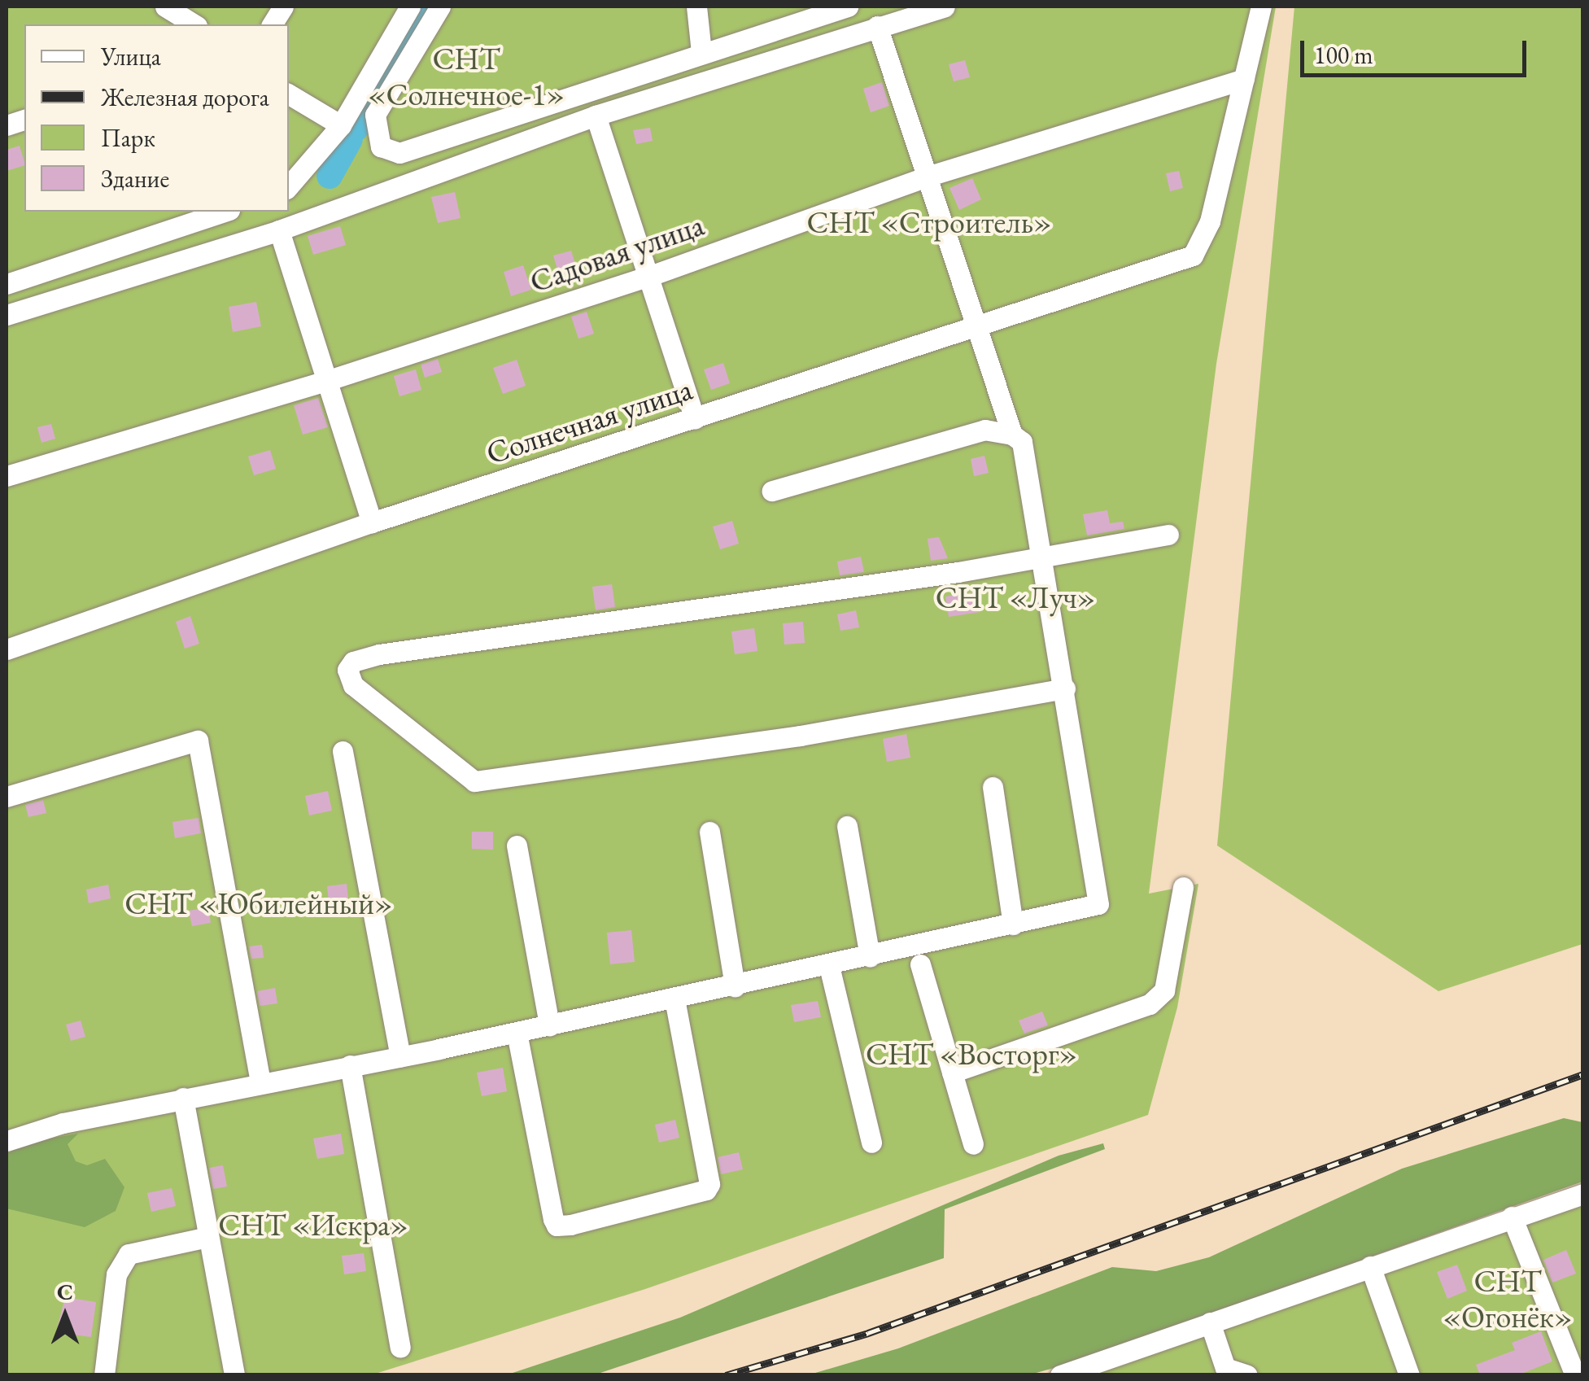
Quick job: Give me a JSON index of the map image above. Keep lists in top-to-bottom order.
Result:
{
  "streets": {
    "street": ["Садовая улица", "Солнечная улица"]
  },
  "crossings": [
    ["Садовая улица", "Солнечная улица"]
  ],
  "parks": [
    "СНТ «Солнечное-1»",
    "СНТ «Строитель»",
    "СНТ «Луч»",
    "СНТ «Юбилейный»",
    "СНТ «Восторг»",
    "СНТ «Искра»",
    "СНТ «Огонёк»"
  ],
  "legend": [
    "Улица",
    "Железная дорога",
    "Парк",
    "Здание"
  ],
  "scale_bar": "100 m",
  "north": "top"
}
